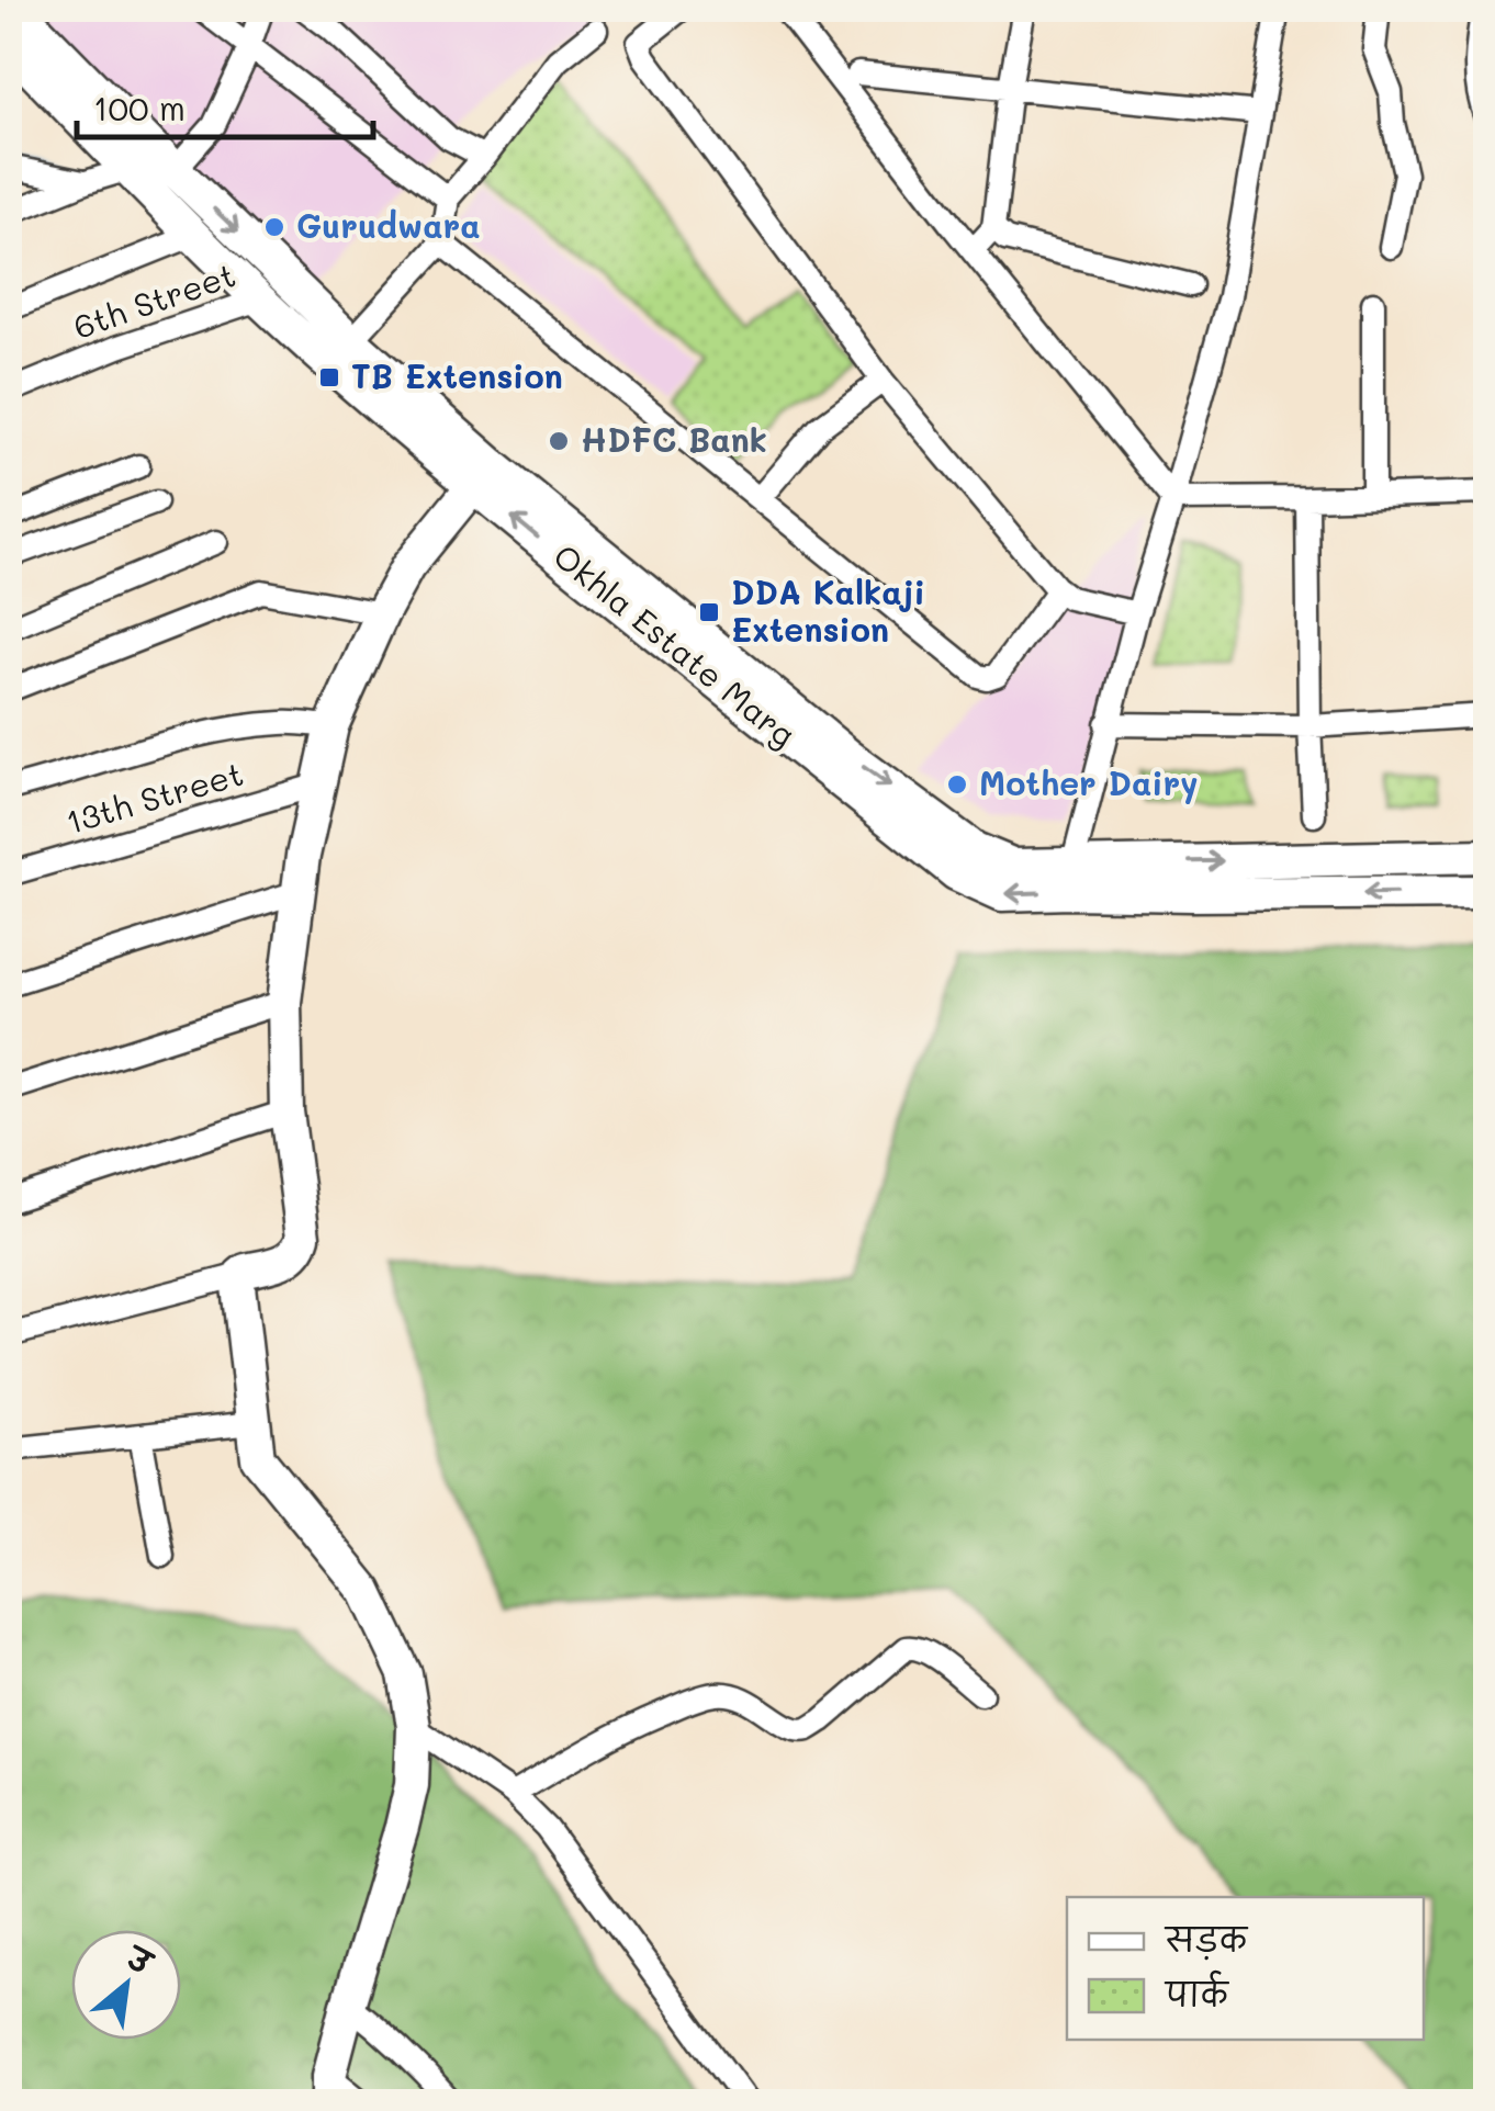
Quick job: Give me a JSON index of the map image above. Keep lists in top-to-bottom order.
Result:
{
  "streets": {
    "main road": ["Okhla Estate Marg"],
    "street": ["6th Street", "13th Street"]
  },
  "crossings": [
    ["6th Street", "Okhla Estate Marg"]
  ],
  "places": {
    "other": ["Gurudwara", "HDFC Bank", "Mother Dairy"],
    "transit": ["TB Extension", "DDA Kalkaji Extension"]
  },
  "legend": ["सड़क", "पार्क"],
  "scale_bar": "100 m",
  "north": "top right"
}
